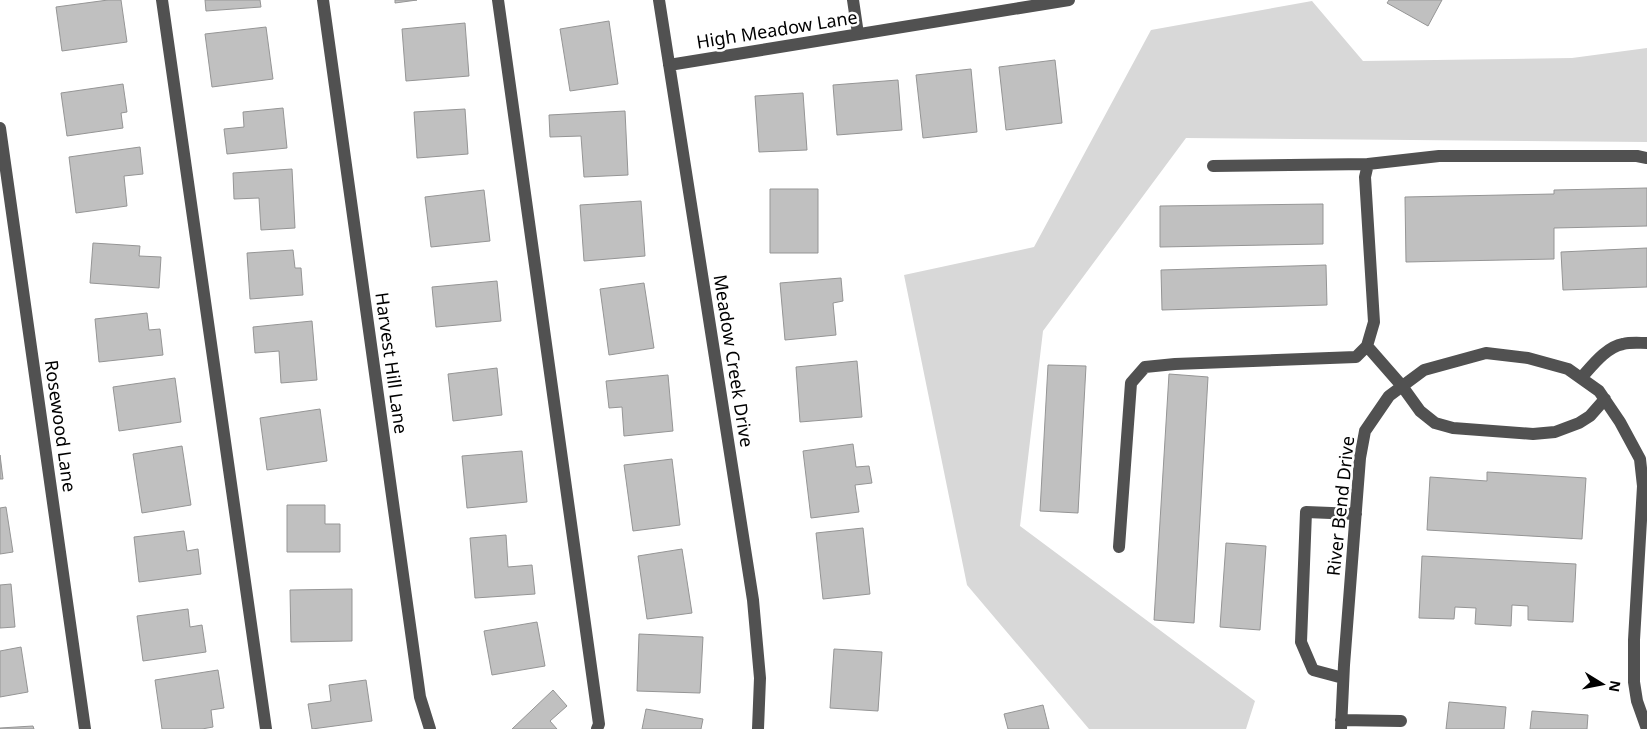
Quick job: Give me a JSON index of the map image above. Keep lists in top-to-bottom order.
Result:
{
  "streets": {
    "street": [
      "High Meadow Lane",
      "Meadow Creek Drive",
      "Harvest Hill Lane",
      "Rosewood Lane",
      "River Bend Drive"
    ]
  },
  "crossings": [
    ["High Meadow Lane", "Meadow Creek Drive"]
  ],
  "north": "right"
}
